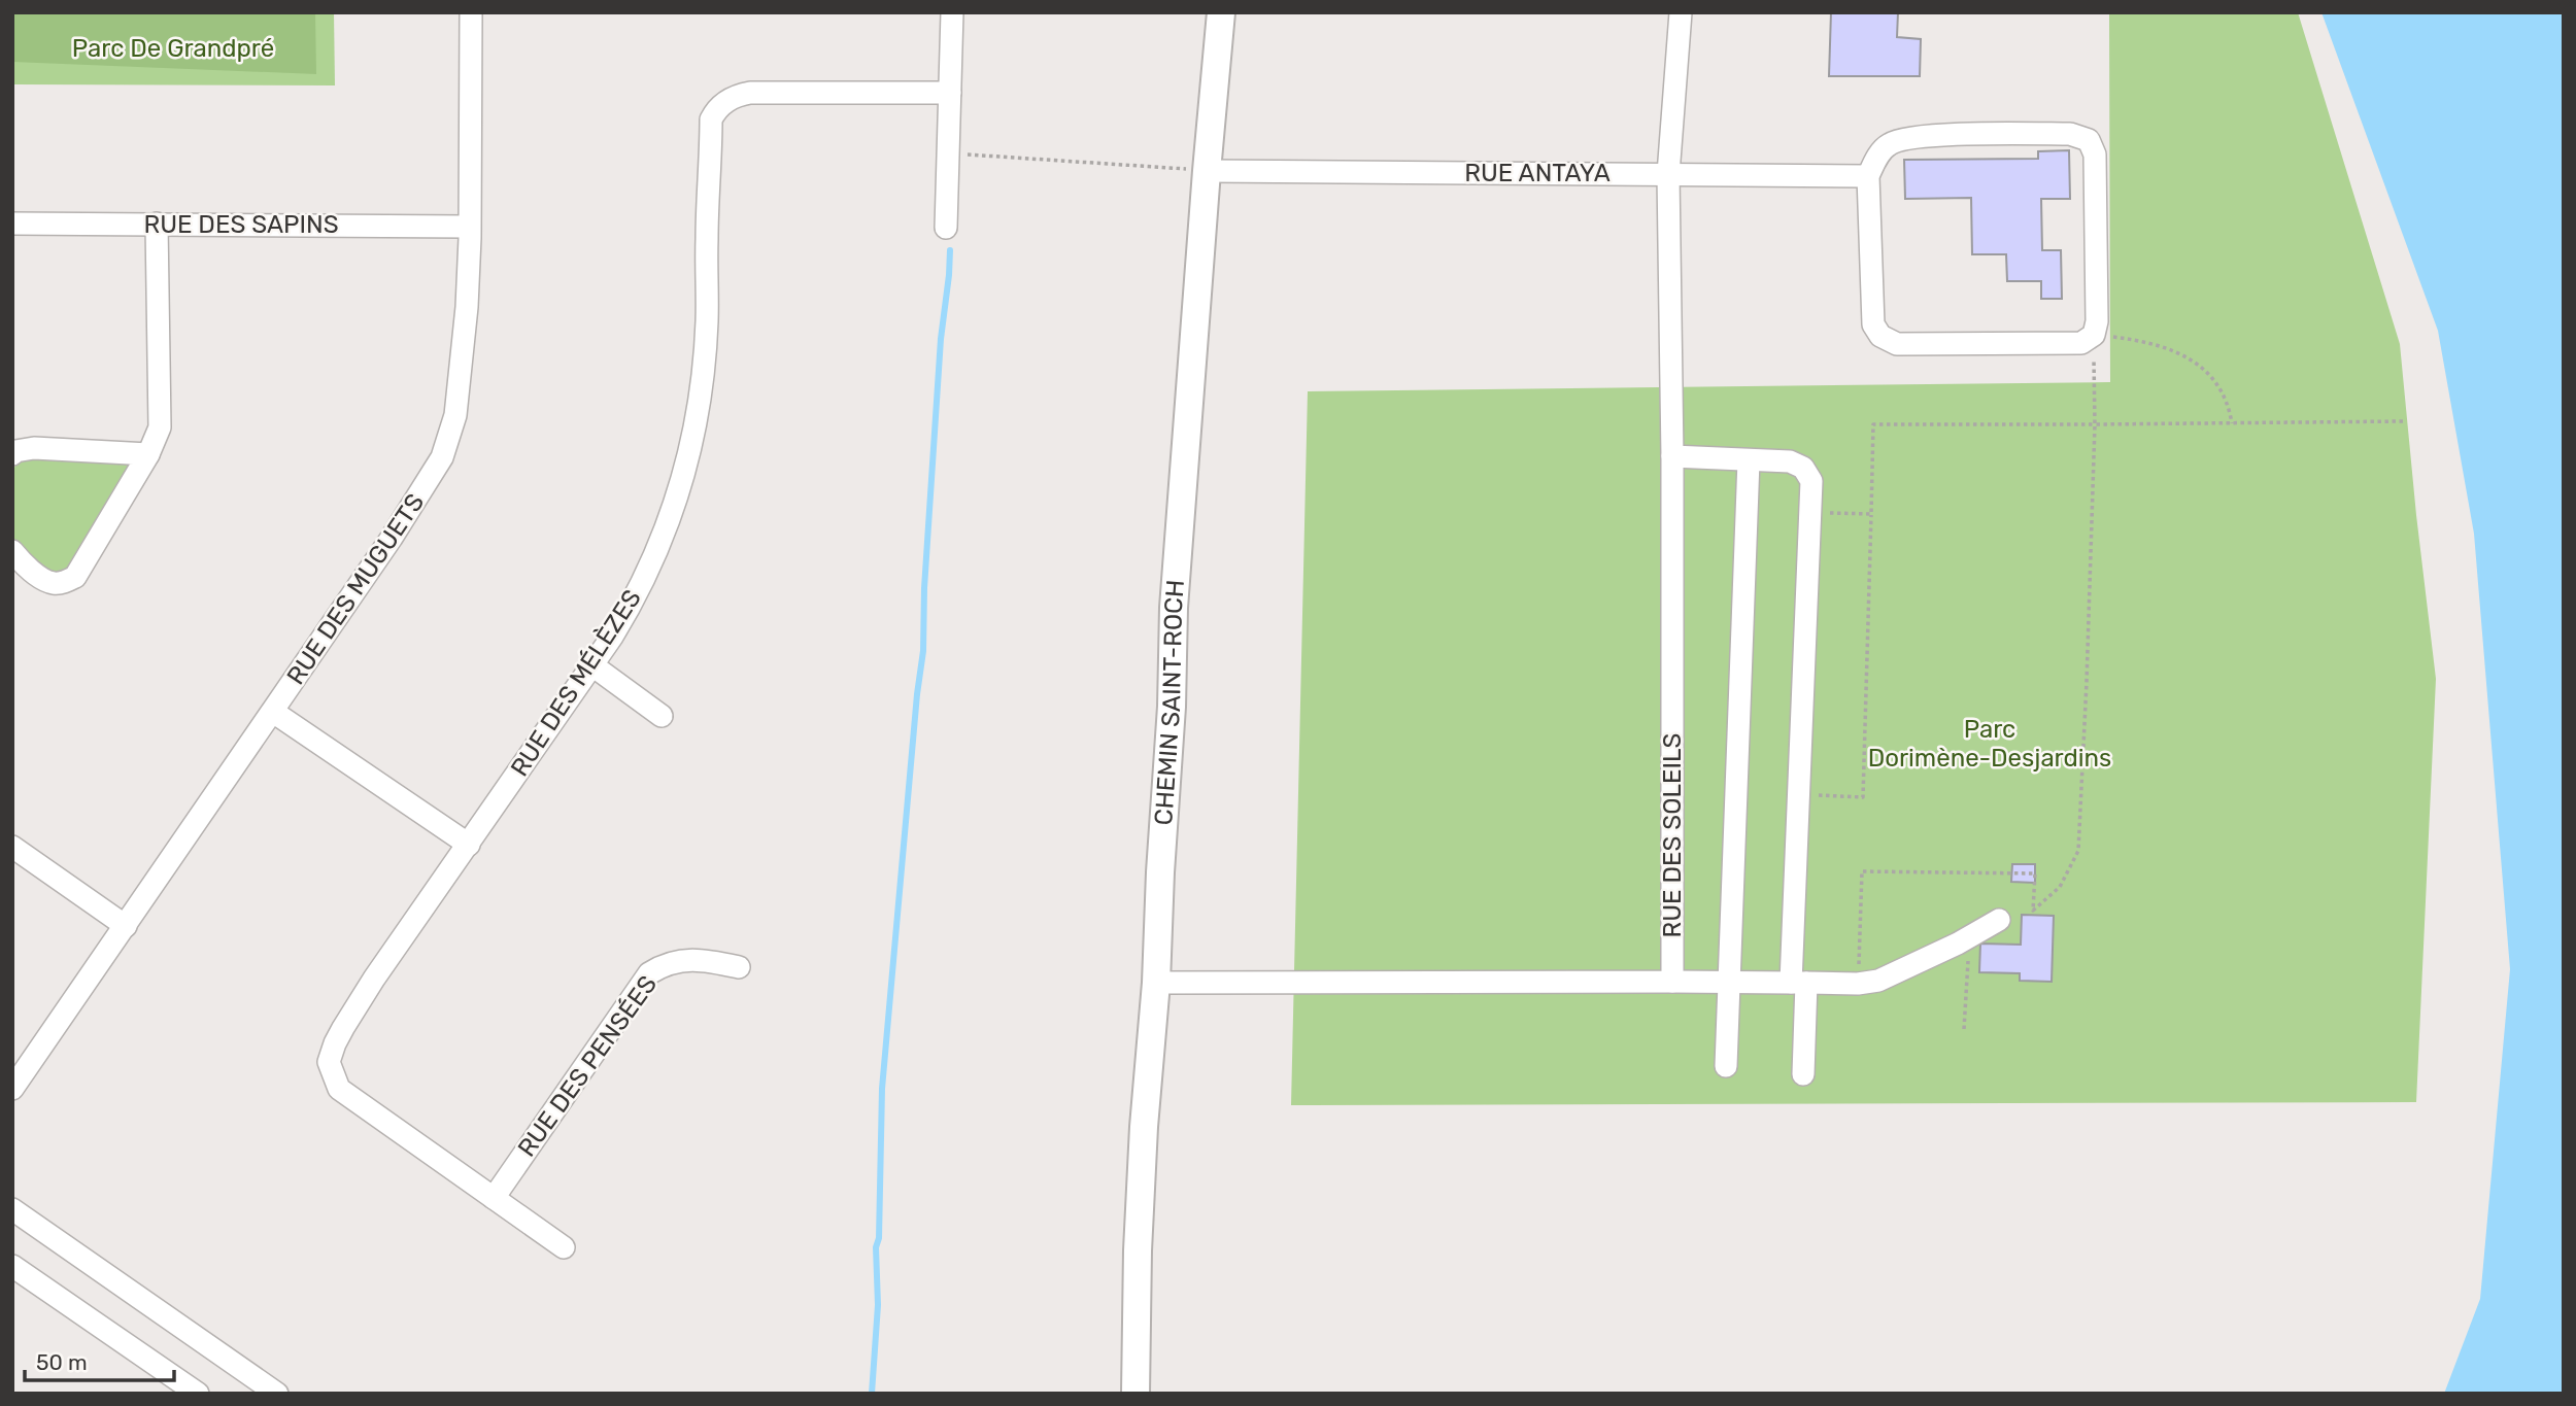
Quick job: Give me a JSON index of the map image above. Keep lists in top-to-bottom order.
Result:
{
  "streets": {
    "main road": ["CHEMIN SAINT-ROCH"],
    "street": [
      "RUE ANTAYA",
      "RUE DES SAPINS",
      "RUE DES MUGUETS",
      "RUE DES MÉLÈZES",
      "RUE DES SOLEILS",
      "RUE DES PENSÉES"
    ]
  },
  "crossings": [
    ["RUE ANTAYA", "CHEMIN SAINT-ROCH"],
    ["RUE ANTAYA", "RUE DES SOLEILS"],
    ["RUE DES SAPINS", "RUE DES MUGUETS"],
    ["RUE DES MÉLÈZES", "RUE DES PENSÉES"]
  ],
  "parks": ["Parc De Grandpré", "Parc Dorimène-Desjardins"],
  "scale_bar": "50 m"
}
